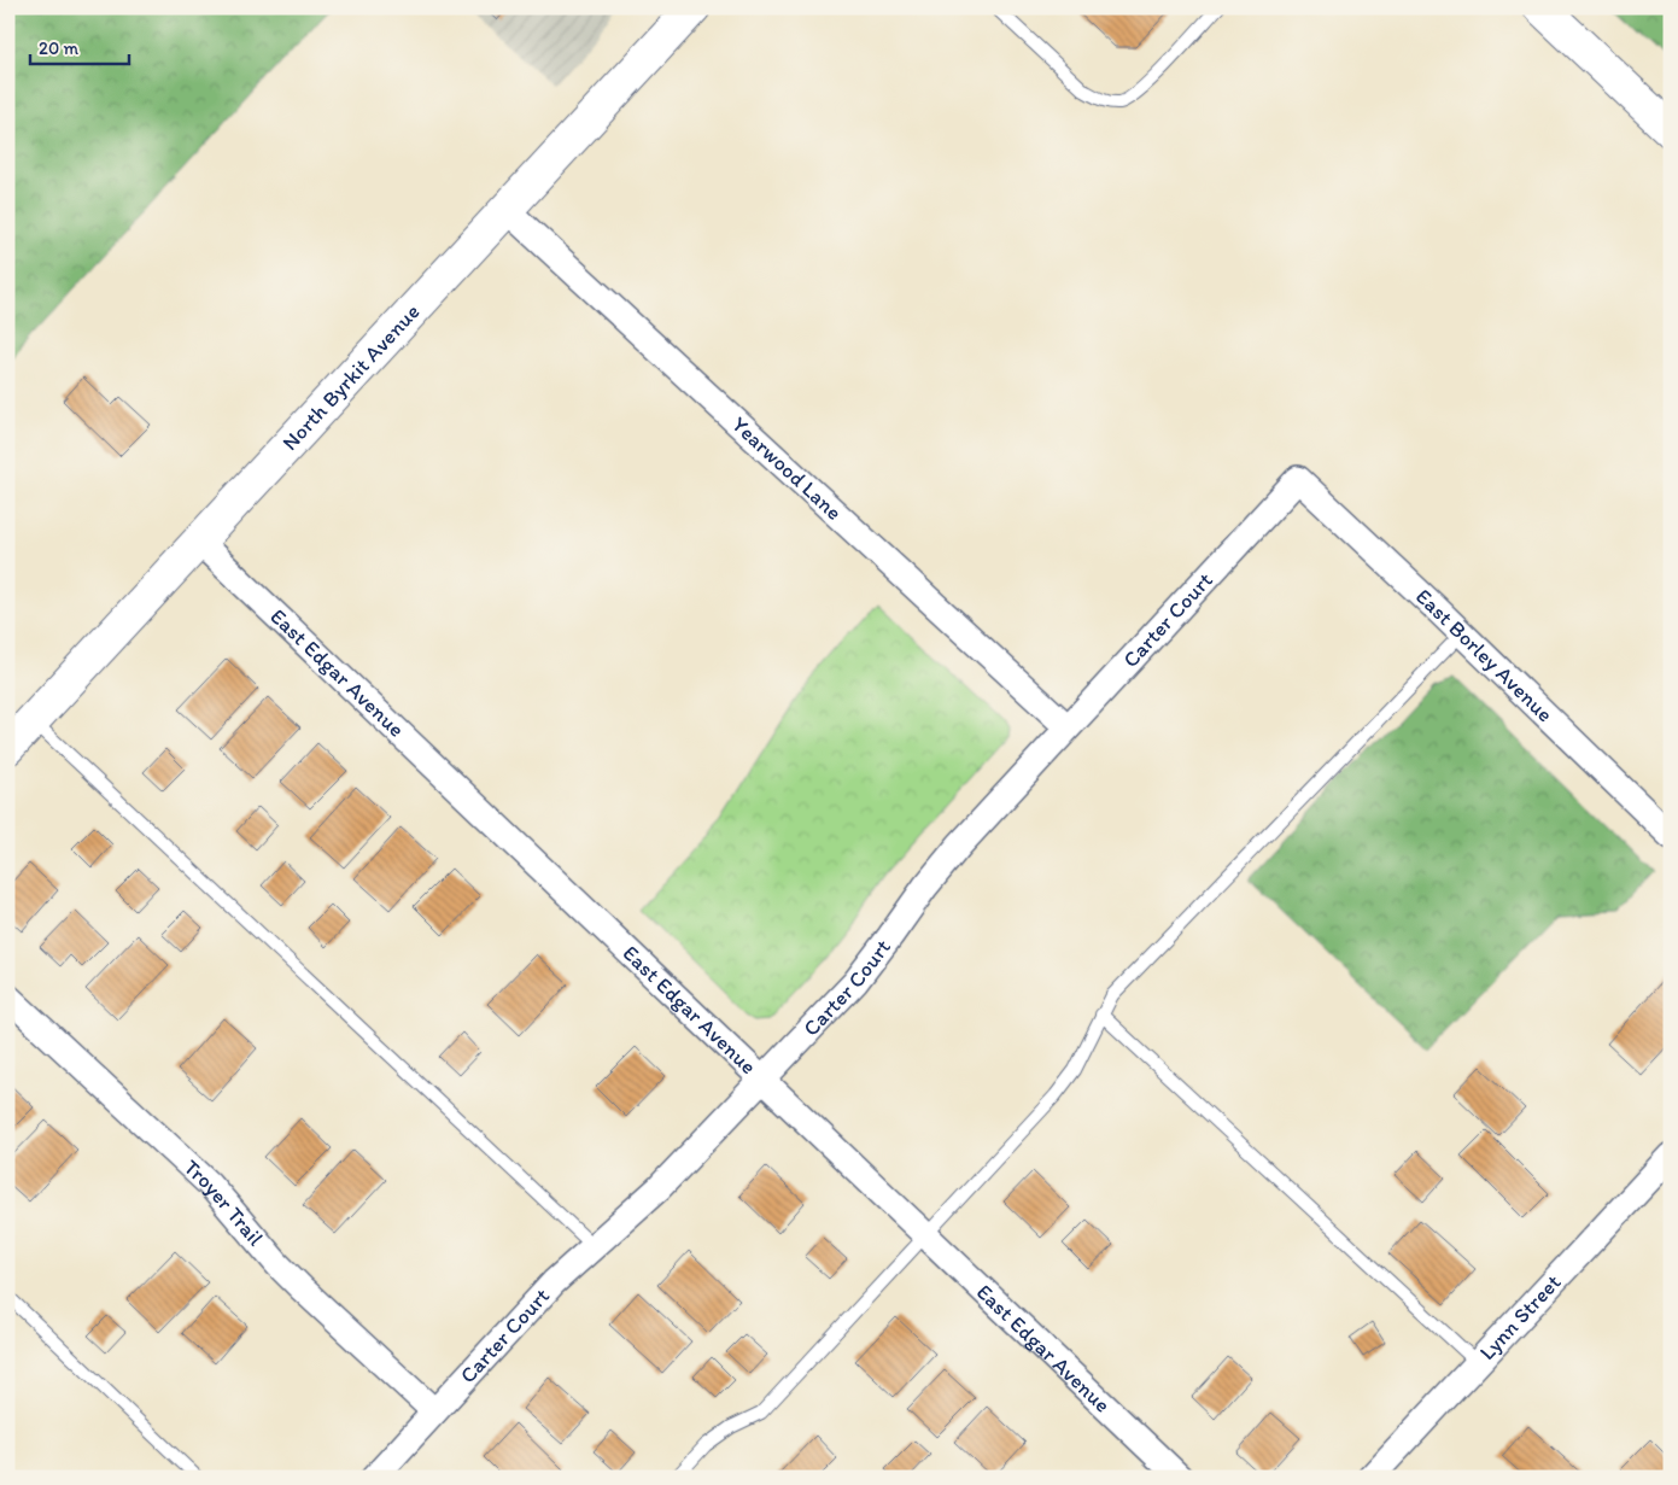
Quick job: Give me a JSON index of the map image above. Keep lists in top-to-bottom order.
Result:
{
  "streets": {
    "street": [
      "North Byrkit Avenue",
      "Yearwood Lane",
      "Carter Court",
      "East Borley Avenue",
      "East Edgar Avenue",
      "Troyer Trail",
      "Lynn Street"
    ]
  },
  "crossings": [
    ["North Byrkit Avenue", "Yearwood Lane"],
    ["North Byrkit Avenue", "East Edgar Avenue"],
    ["Yearwood Lane", "Carter Court"],
    ["Carter Court", "East Borley Avenue"],
    ["Carter Court", "East Edgar Avenue"],
    ["Carter Court", "Troyer Trail"]
  ],
  "scale_bar": "20 m"
}
